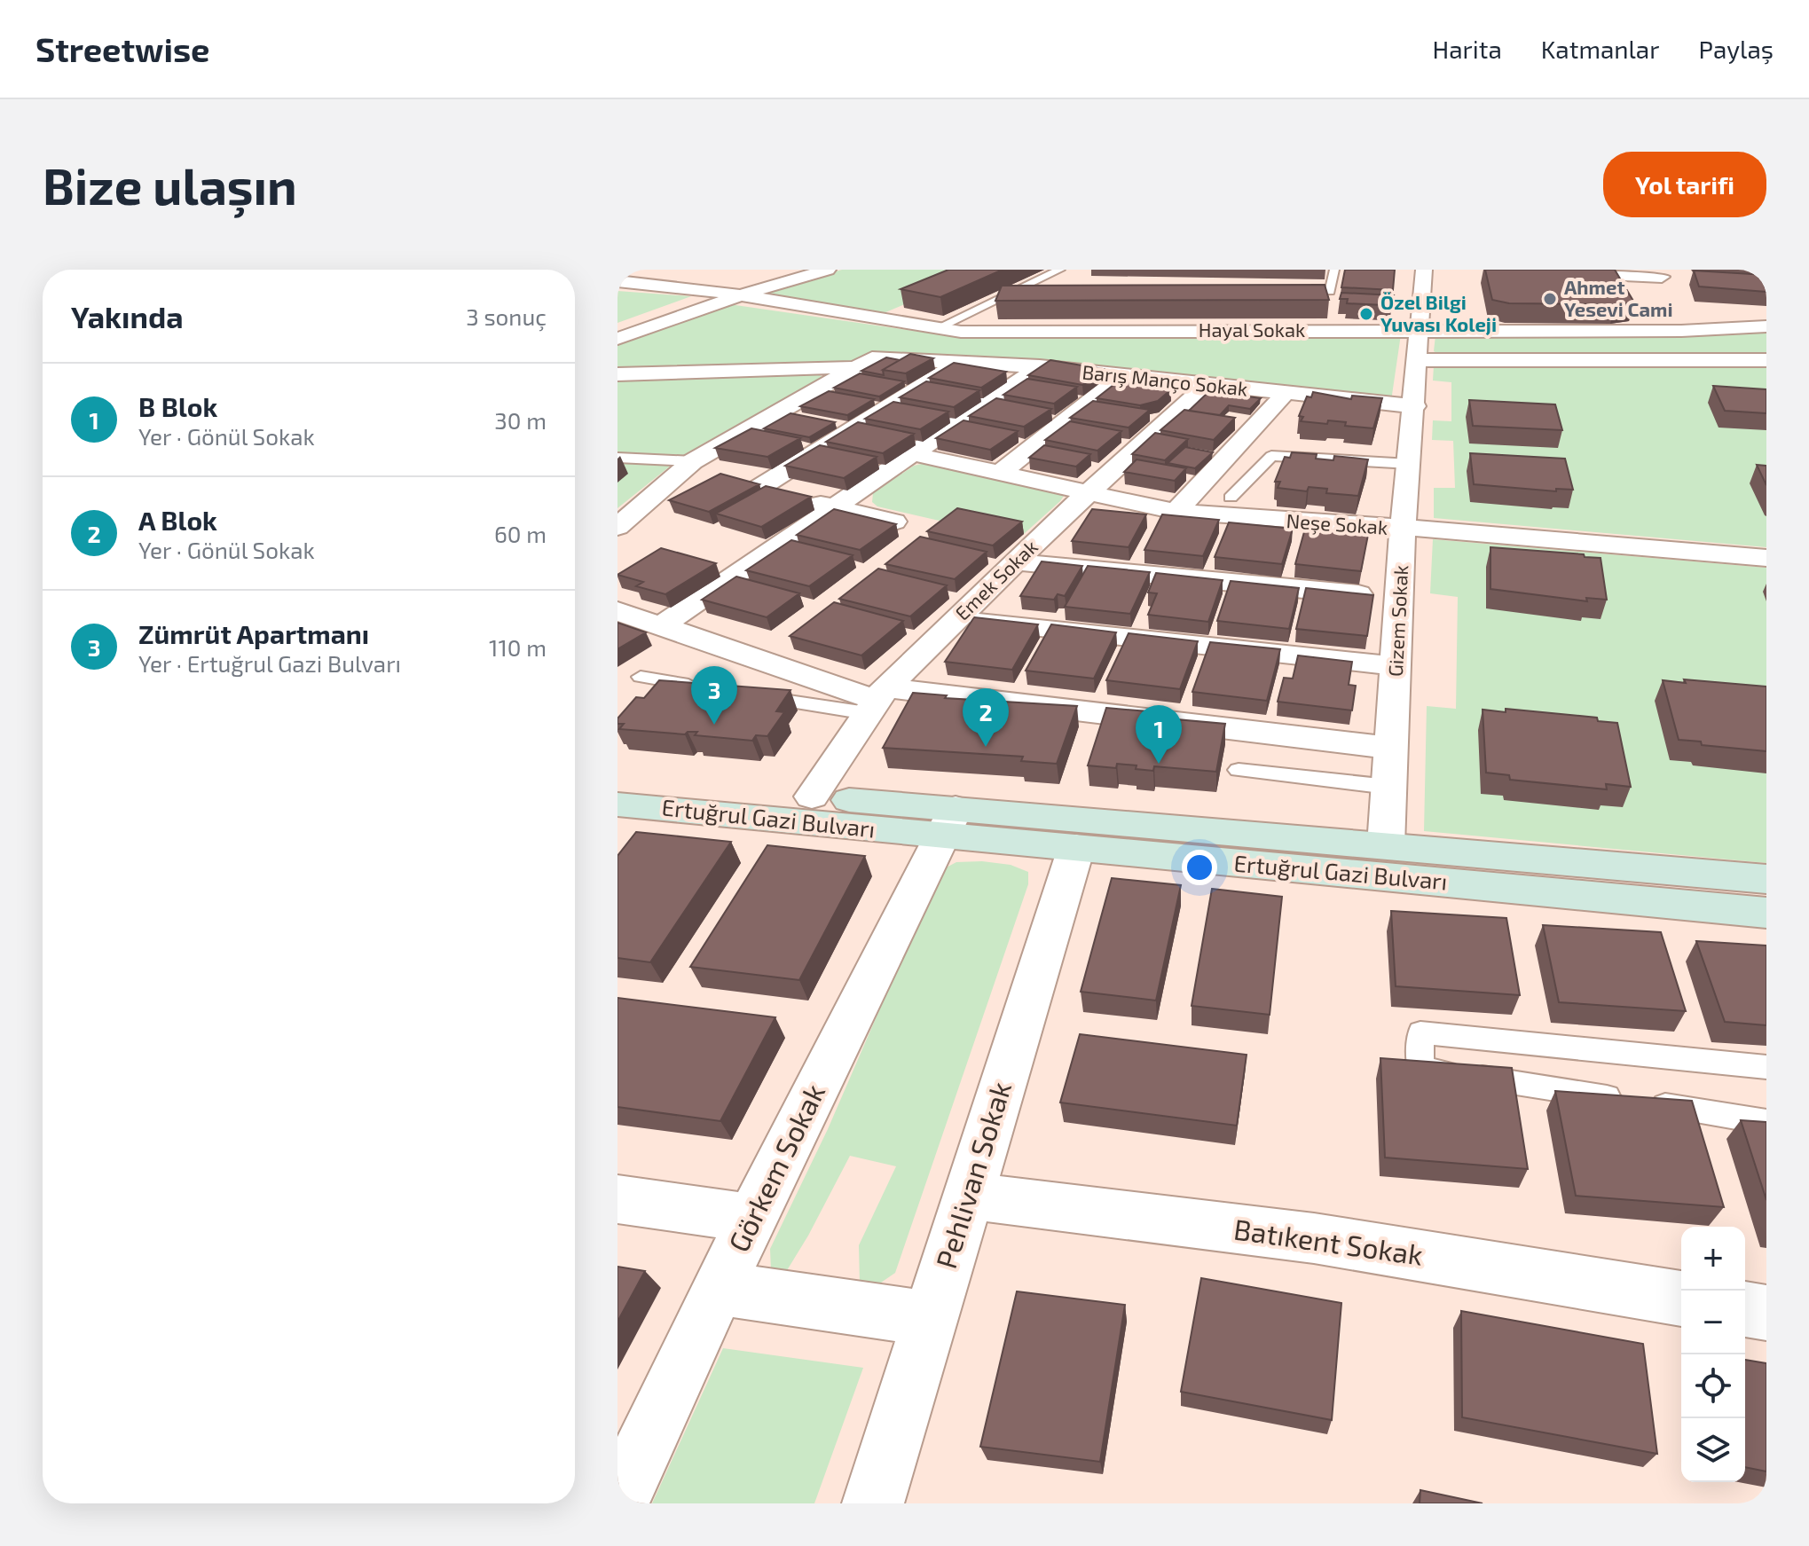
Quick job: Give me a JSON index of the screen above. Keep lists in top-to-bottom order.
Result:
{
  "streets": {
    "main road": ["Ertuğrul Gazi Bulvarı"],
    "street": [
      "Hayal Sokak",
      "Barış Manço Sokak",
      "Neşe Sokak",
      "Emek Sokak",
      "Gizem Sokak",
      "Görkem Sokak",
      "Pehlivan Sokak",
      "Batıkent Sokak"
    ]
  },
  "crossings": [
    ["Hayal Sokak", "Gizem Sokak"],
    ["Barış Manço Sokak", "Emek Sokak"],
    ["Barış Manço Sokak", "Gizem Sokak"],
    ["Neşe Sokak", "Emek Sokak"],
    ["Neşe Sokak", "Gizem Sokak"],
    ["Emek Sokak", "Ertuğrul Gazi Bulvarı"],
    ["Gizem Sokak", "Ertuğrul Gazi Bulvarı"],
    ["Ertuğrul Gazi Bulvarı", "Görkem Sokak"],
    ["Ertuğrul Gazi Bulvarı", "Pehlivan Sokak"],
    ["Pehlivan Sokak", "Batıkent Sokak"]
  ],
  "places": ["Ahmet Yesevi Cami", "Özel Bilgi Yuvası Koleji"],
  "page": {
    "header": "Streetwise",
    "nav": ["Harita", "Katmanlar", "Paylaş"],
    "buttons": "Yol tarifi",
    "title": "Bize ulaşın",
    "heading": ["Yakında", "3 sonuç"],
    "list": [
      {
        "mark": "1",
        "name": "B Blok",
        "note": "Yer · Gönül Sokak",
        "value": "30 m"
      },
      {
        "mark": "2",
        "name": "A Blok",
        "note": "Yer · Gönül Sokak",
        "value": "60 m"
      },
      {
        "mark": "3",
        "name": "Zümrüt Apartmanı",
        "note": "Yer · Ertuğrul Gazi Bulvarı",
        "value": "110 m"
      }
    ],
    "pins": ["3", "2", "1"],
    "map_buttons": ["+", "−"]
  }
}
